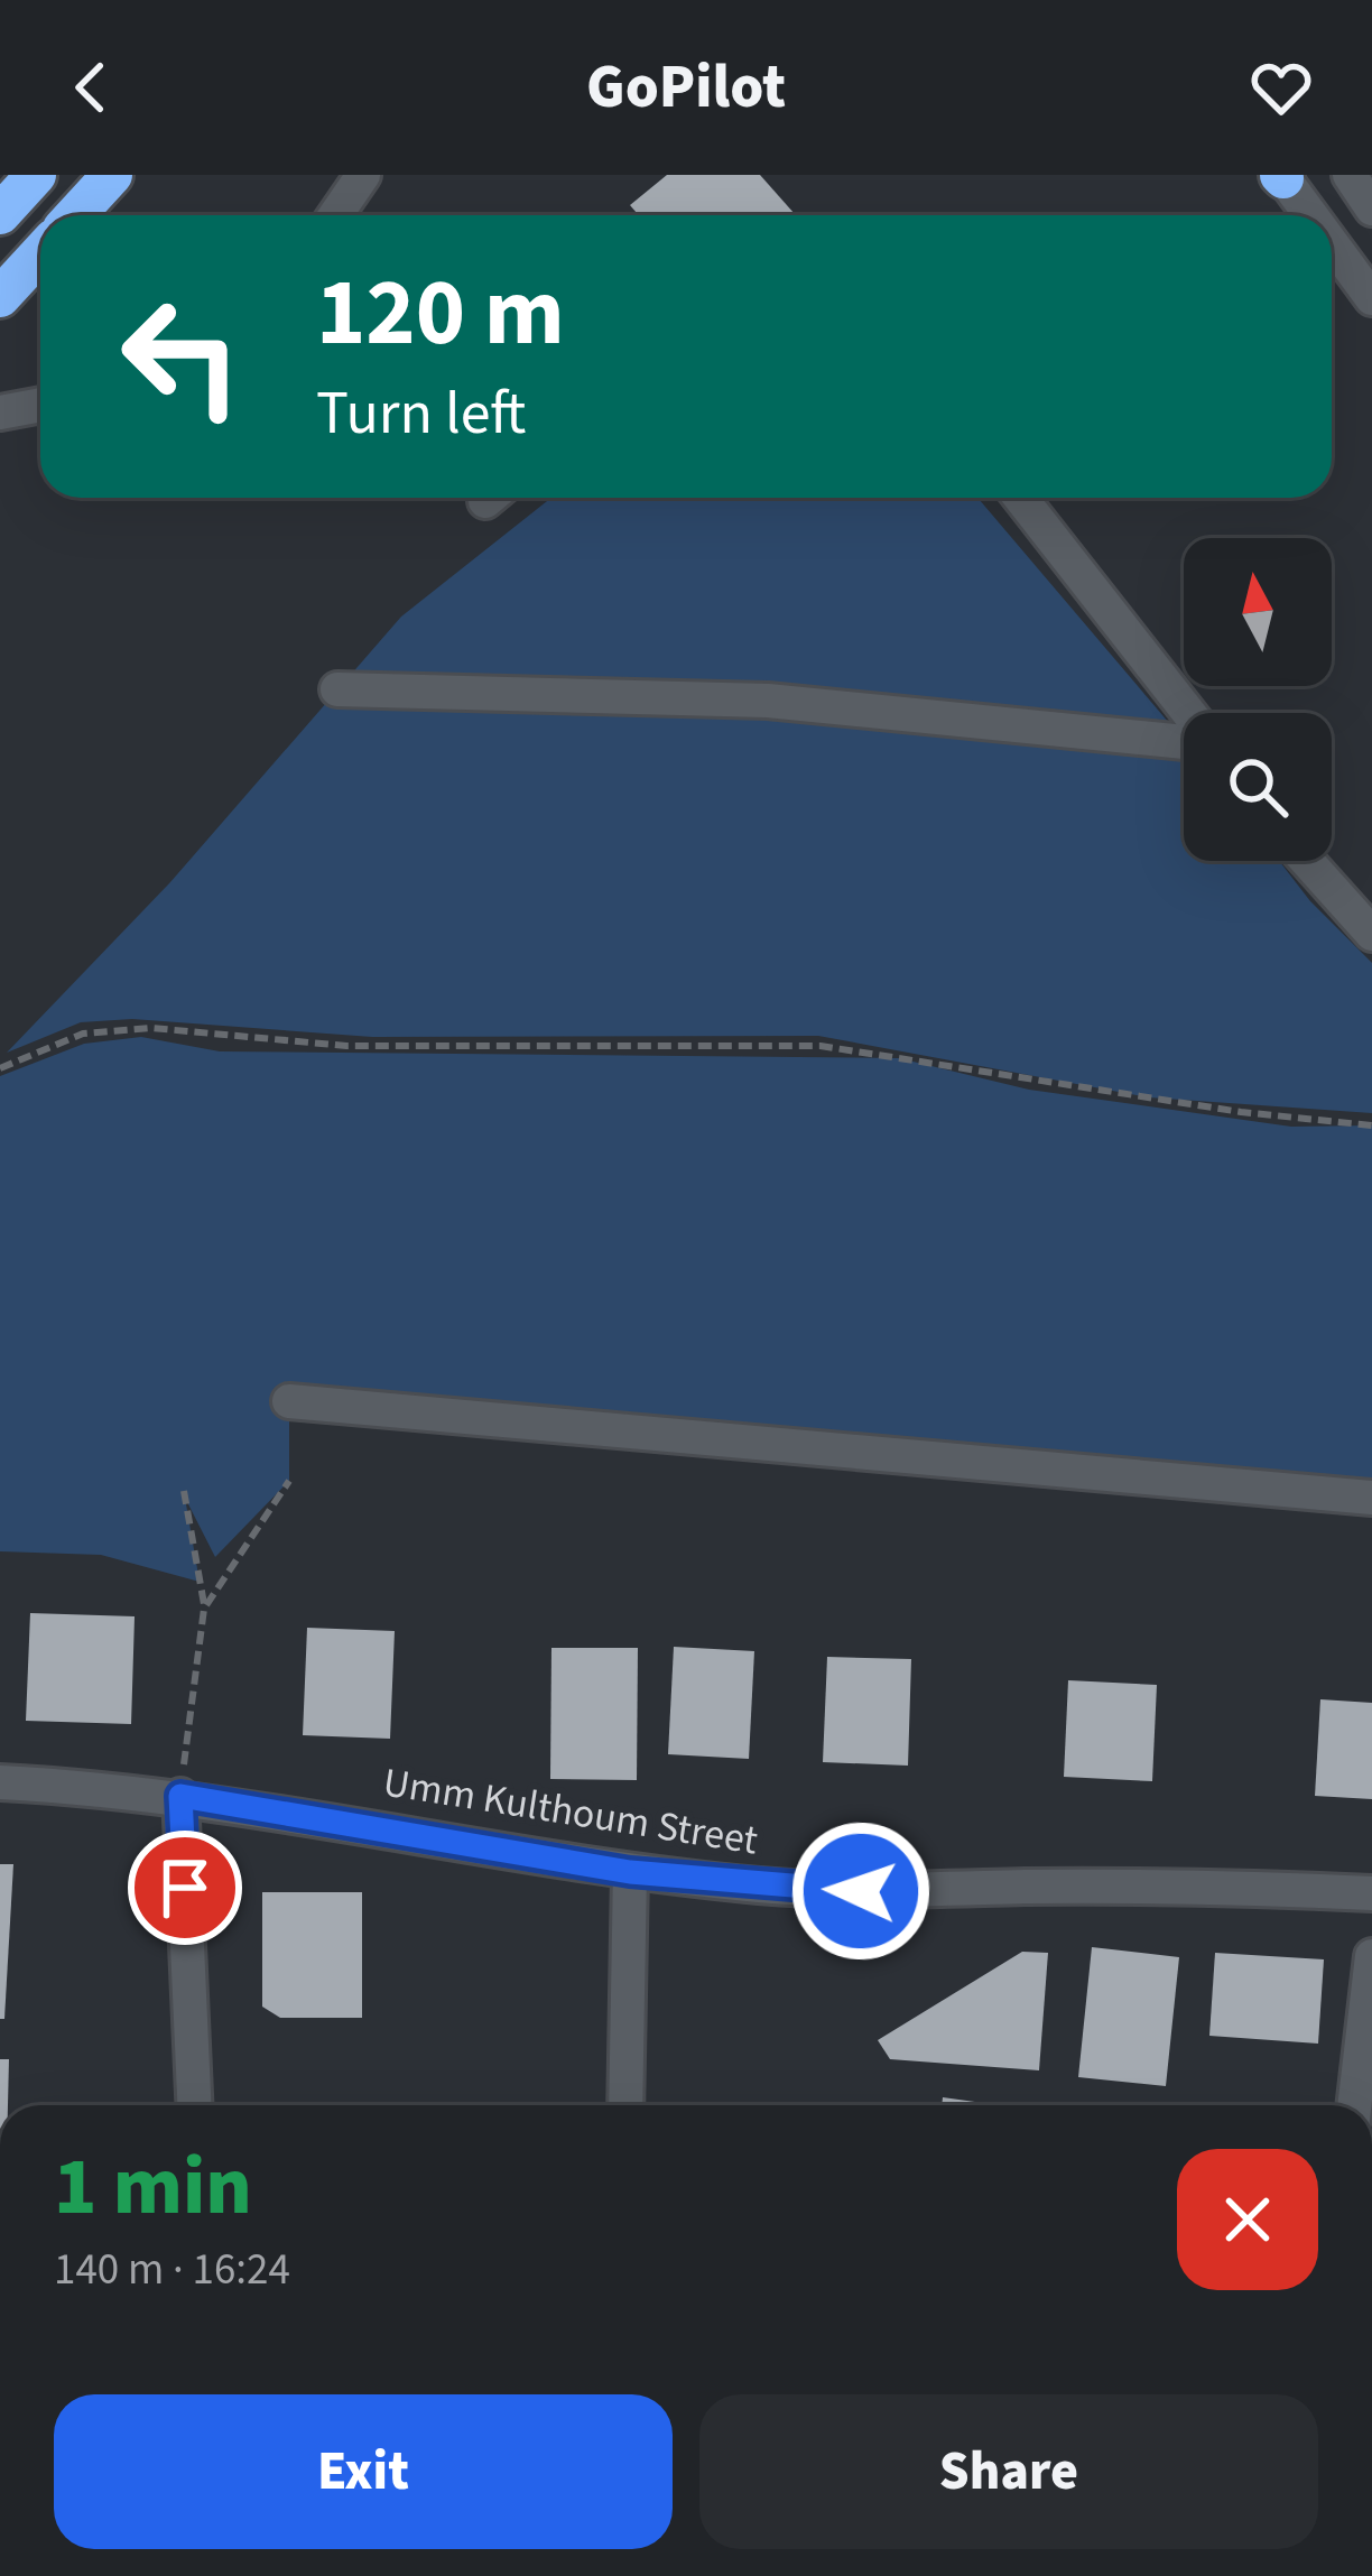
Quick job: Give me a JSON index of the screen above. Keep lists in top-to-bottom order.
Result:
{
  "streets": {
    "street": ["Umm Kulthoum Street"]
  },
  "north": "top",
  "page": {
    "header": "GoPilot",
    "turn": ["120 m", "Turn left"],
    "heading": ["1 min", "140 m · 16:24"],
    "buttons": ["Exit", "Share"]
  }
}
